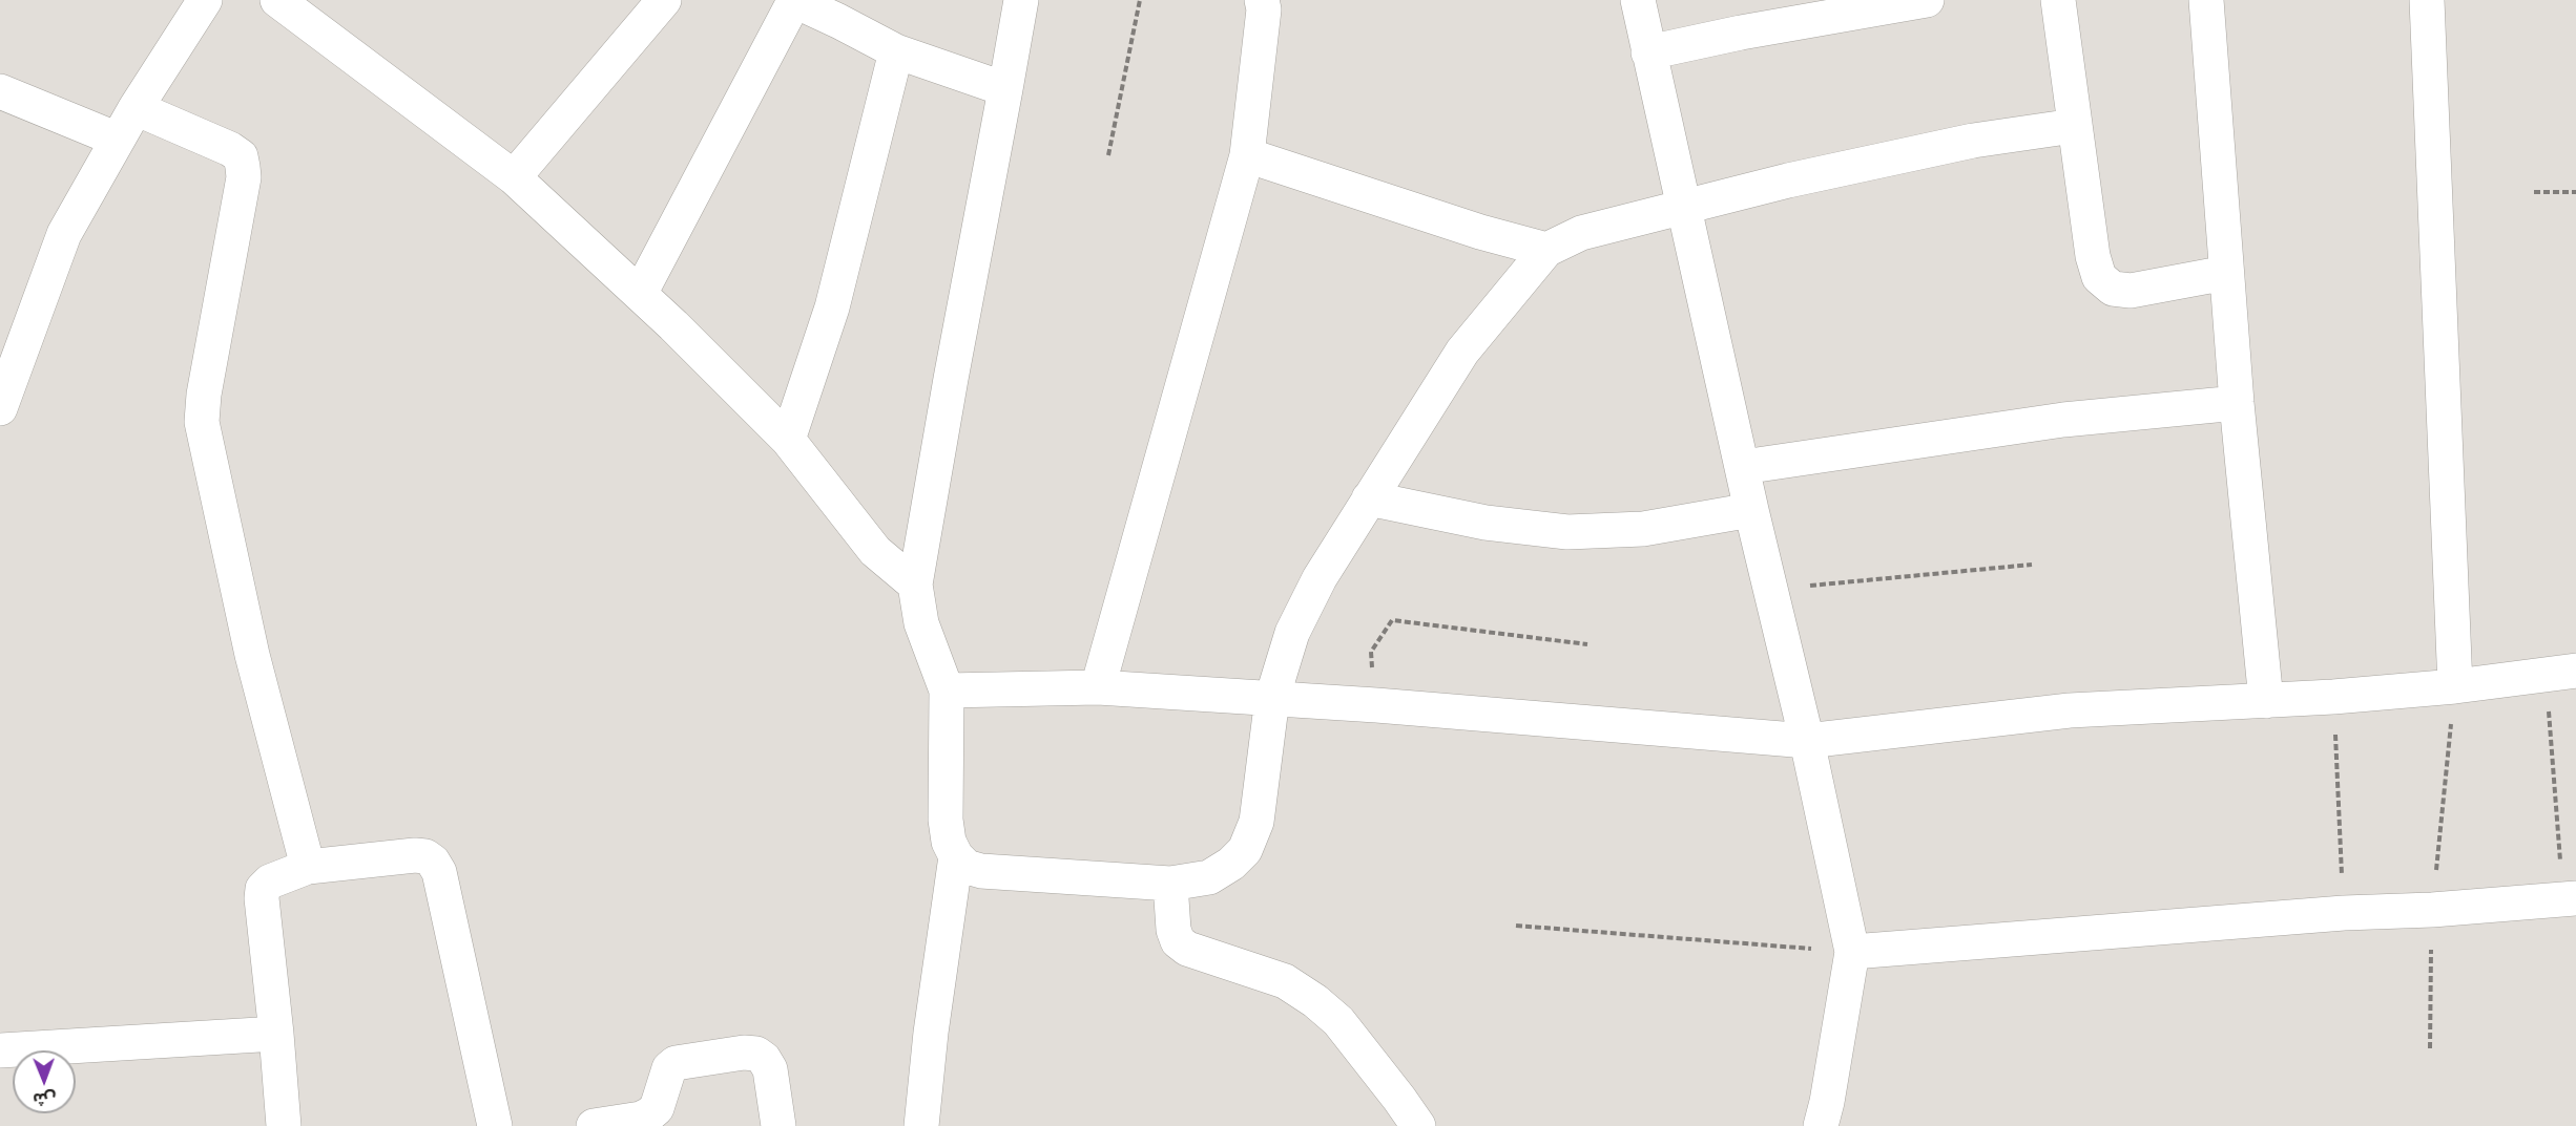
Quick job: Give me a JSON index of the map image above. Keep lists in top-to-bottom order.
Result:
{
  "north": "bottom"
}
